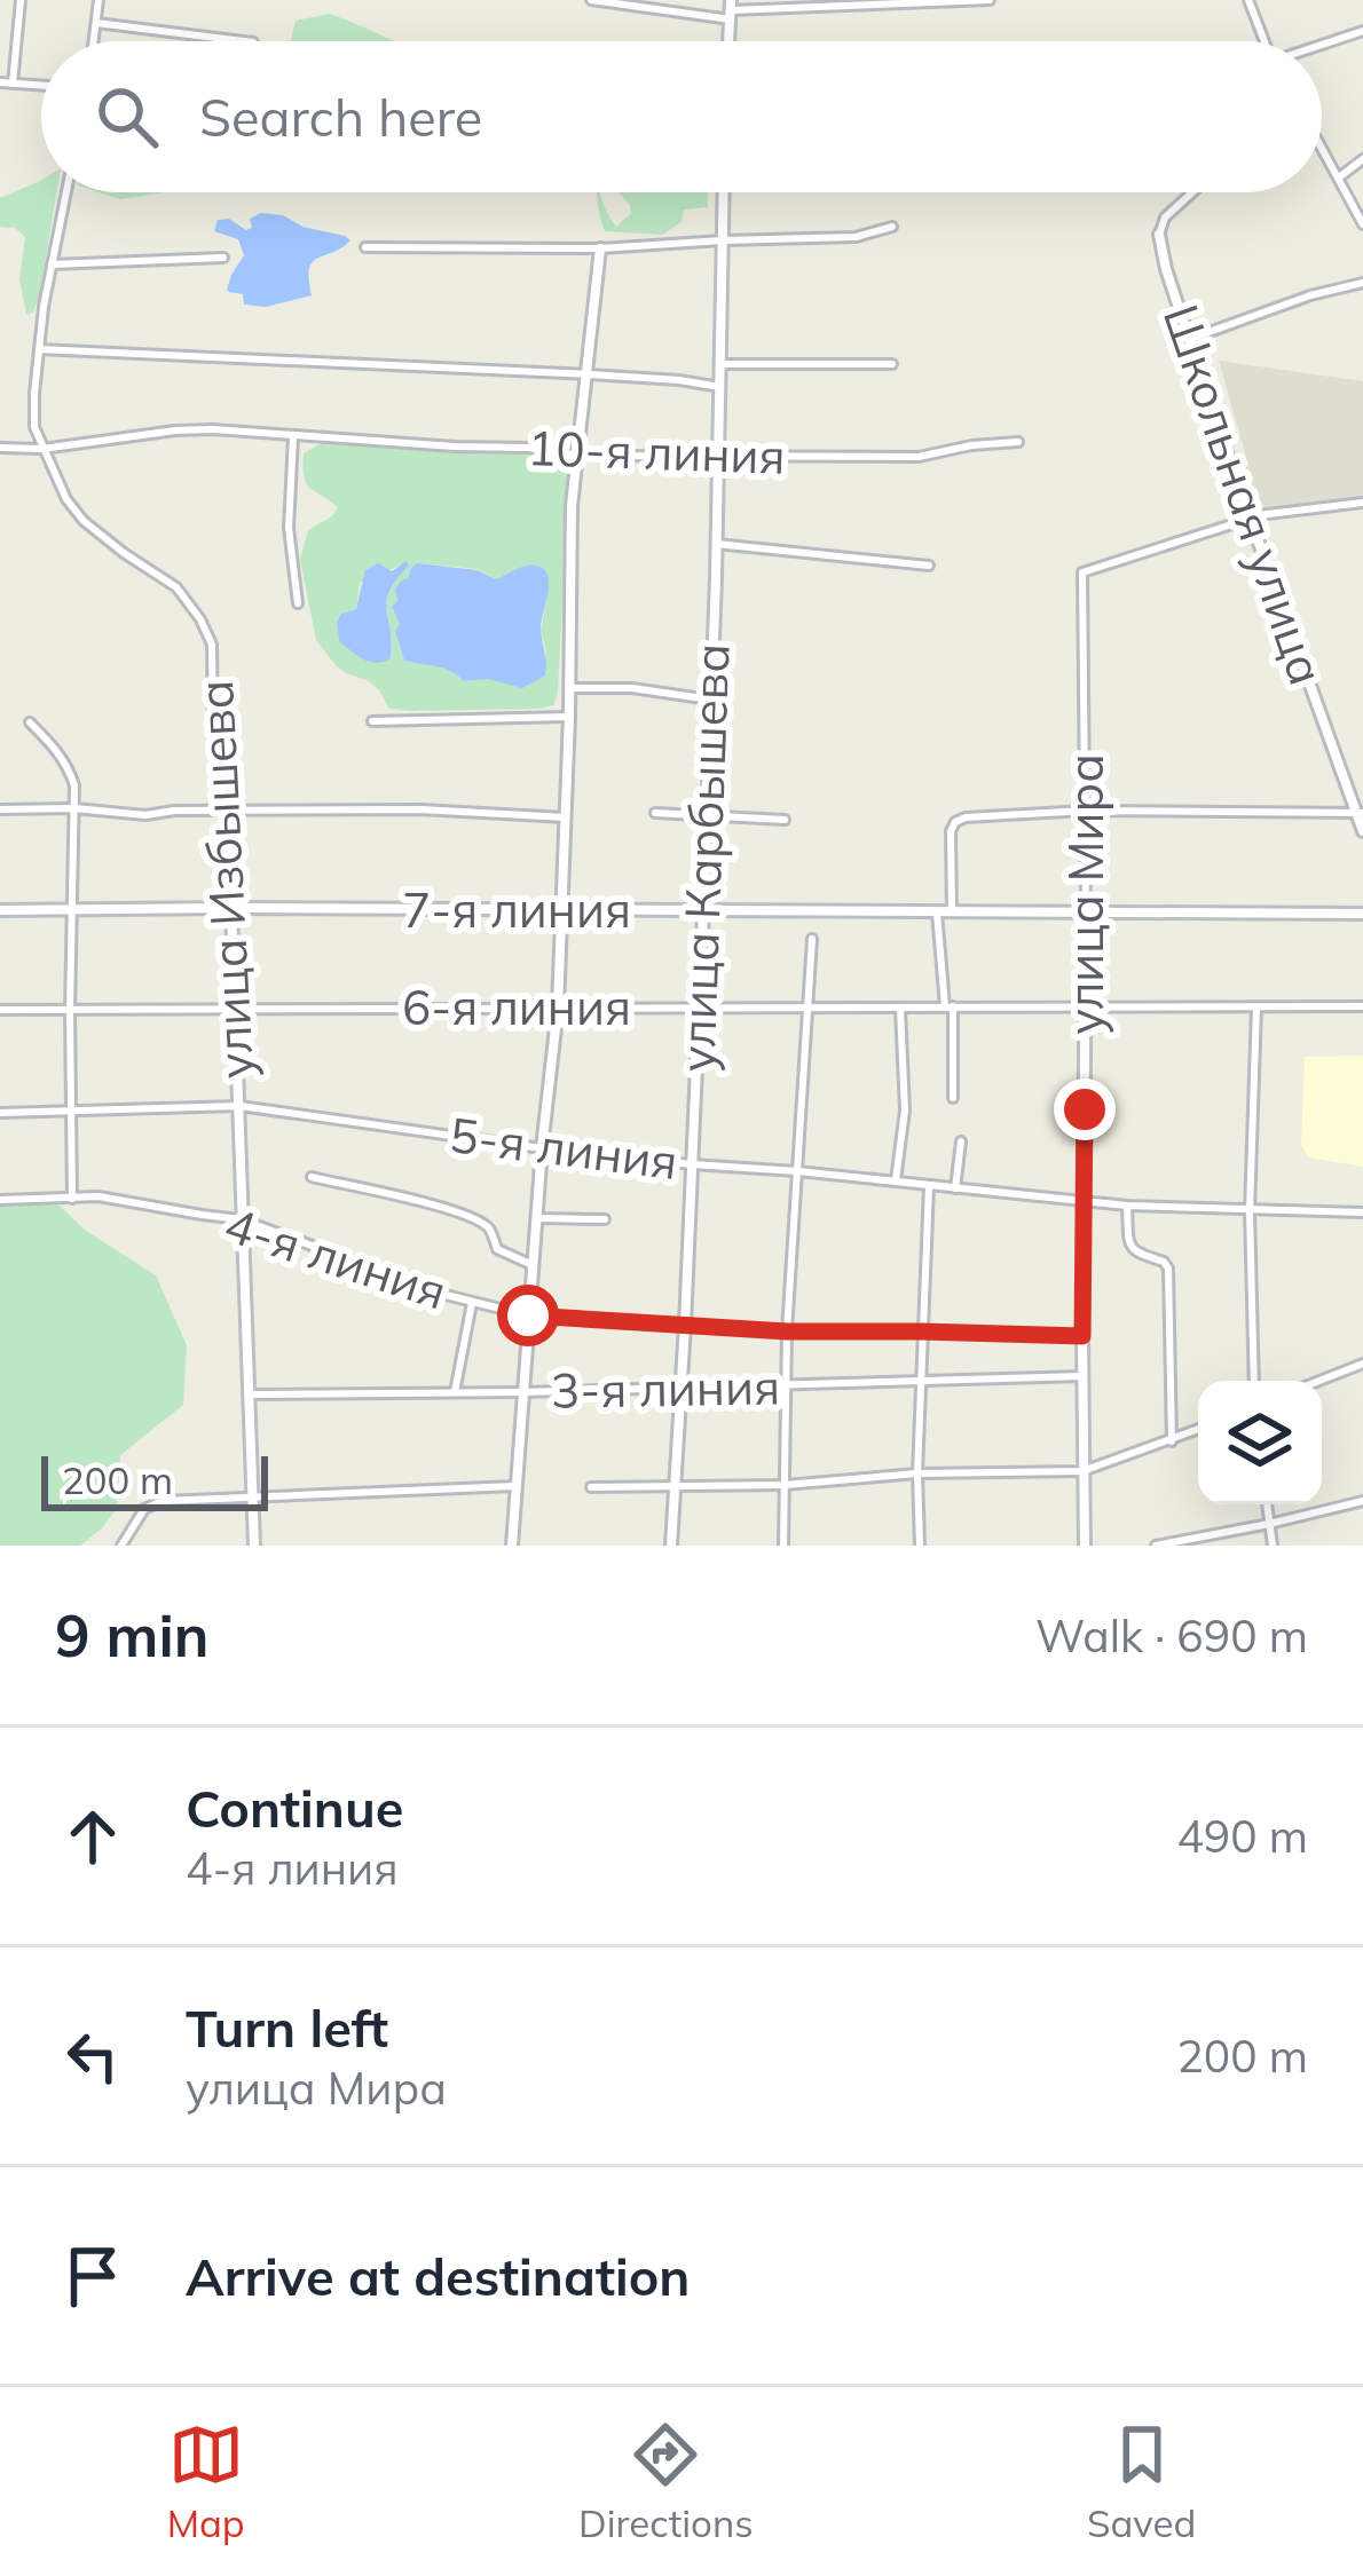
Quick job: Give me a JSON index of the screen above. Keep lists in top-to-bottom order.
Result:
{
  "streets": {
    "main road": [
      "Школьная улица",
      "улица Карбышева",
      "улица Избышева",
      "улица Мира",
      "7-я линия"
    ],
    "street": [
      "10-я линия",
      "6-я линия",
      "5-я линия",
      "4-я линия",
      "3-я линия"
    ]
  },
  "crossings": [
    ["10-я линия", "улица Карбышева"],
    ["10-я линия", "улица Избышева"],
    ["Школьная улица", "улица Мира"],
    ["улица Карбышева", "7-я линия"],
    ["улица Карбышева", "6-я линия"],
    ["улица Карбышева", "5-я линия"],
    ["улица Карбышева", "4-я линия"],
    ["улица Карбышева", "3-я линия"],
    ["улица Избышева", "7-я линия"],
    ["улица Избышева", "6-я линия"],
    ["улица Избышева", "5-я линия"],
    ["улица Избышева", "4-я линия"],
    ["улица Избышева", "3-я линия"],
    ["улица Мира", "7-я линия"],
    ["улица Мира", "6-я линия"],
    ["улица Мира", "5-я линия"],
    ["улица Мира", "4-я линия"],
    ["улица Мира", "3-я линия"]
  ],
  "scale_bar": "200 m",
  "page": {
    "search": "Search here",
    "scale": "200 m",
    "heading": ["9 min", "Walk · 690 m"],
    "list": [
      ["Continue", "4-я линия", "490 m"],
      ["Turn left", "улица Мира", "200 m"],
      "Arrive at destination"
    ],
    "nav": ["Map", "Directions", "Saved"]
  }
}
